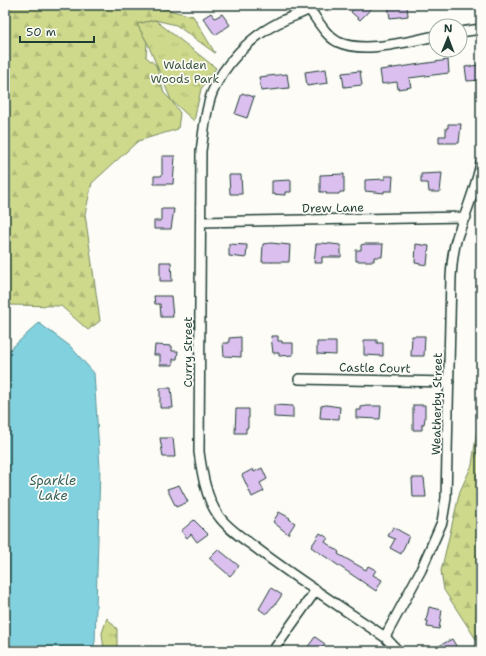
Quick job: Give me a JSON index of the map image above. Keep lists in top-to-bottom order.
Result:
{
  "streets": {
    "street": [
      "Drew Lane",
      "Curry Street",
      "Castle Court",
      "Weatherby Street"
    ]
  },
  "crossings": [
    ["Drew Lane", "Curry Street"],
    ["Drew Lane", "Weatherby Street"],
    ["Curry Street", "Weatherby Street"],
    ["Castle Court", "Weatherby Street"]
  ],
  "water": ["Sparkle Lake"],
  "parks": ["Walden Woods Park"],
  "scale_bar": "50 m",
  "north": "top"
}
